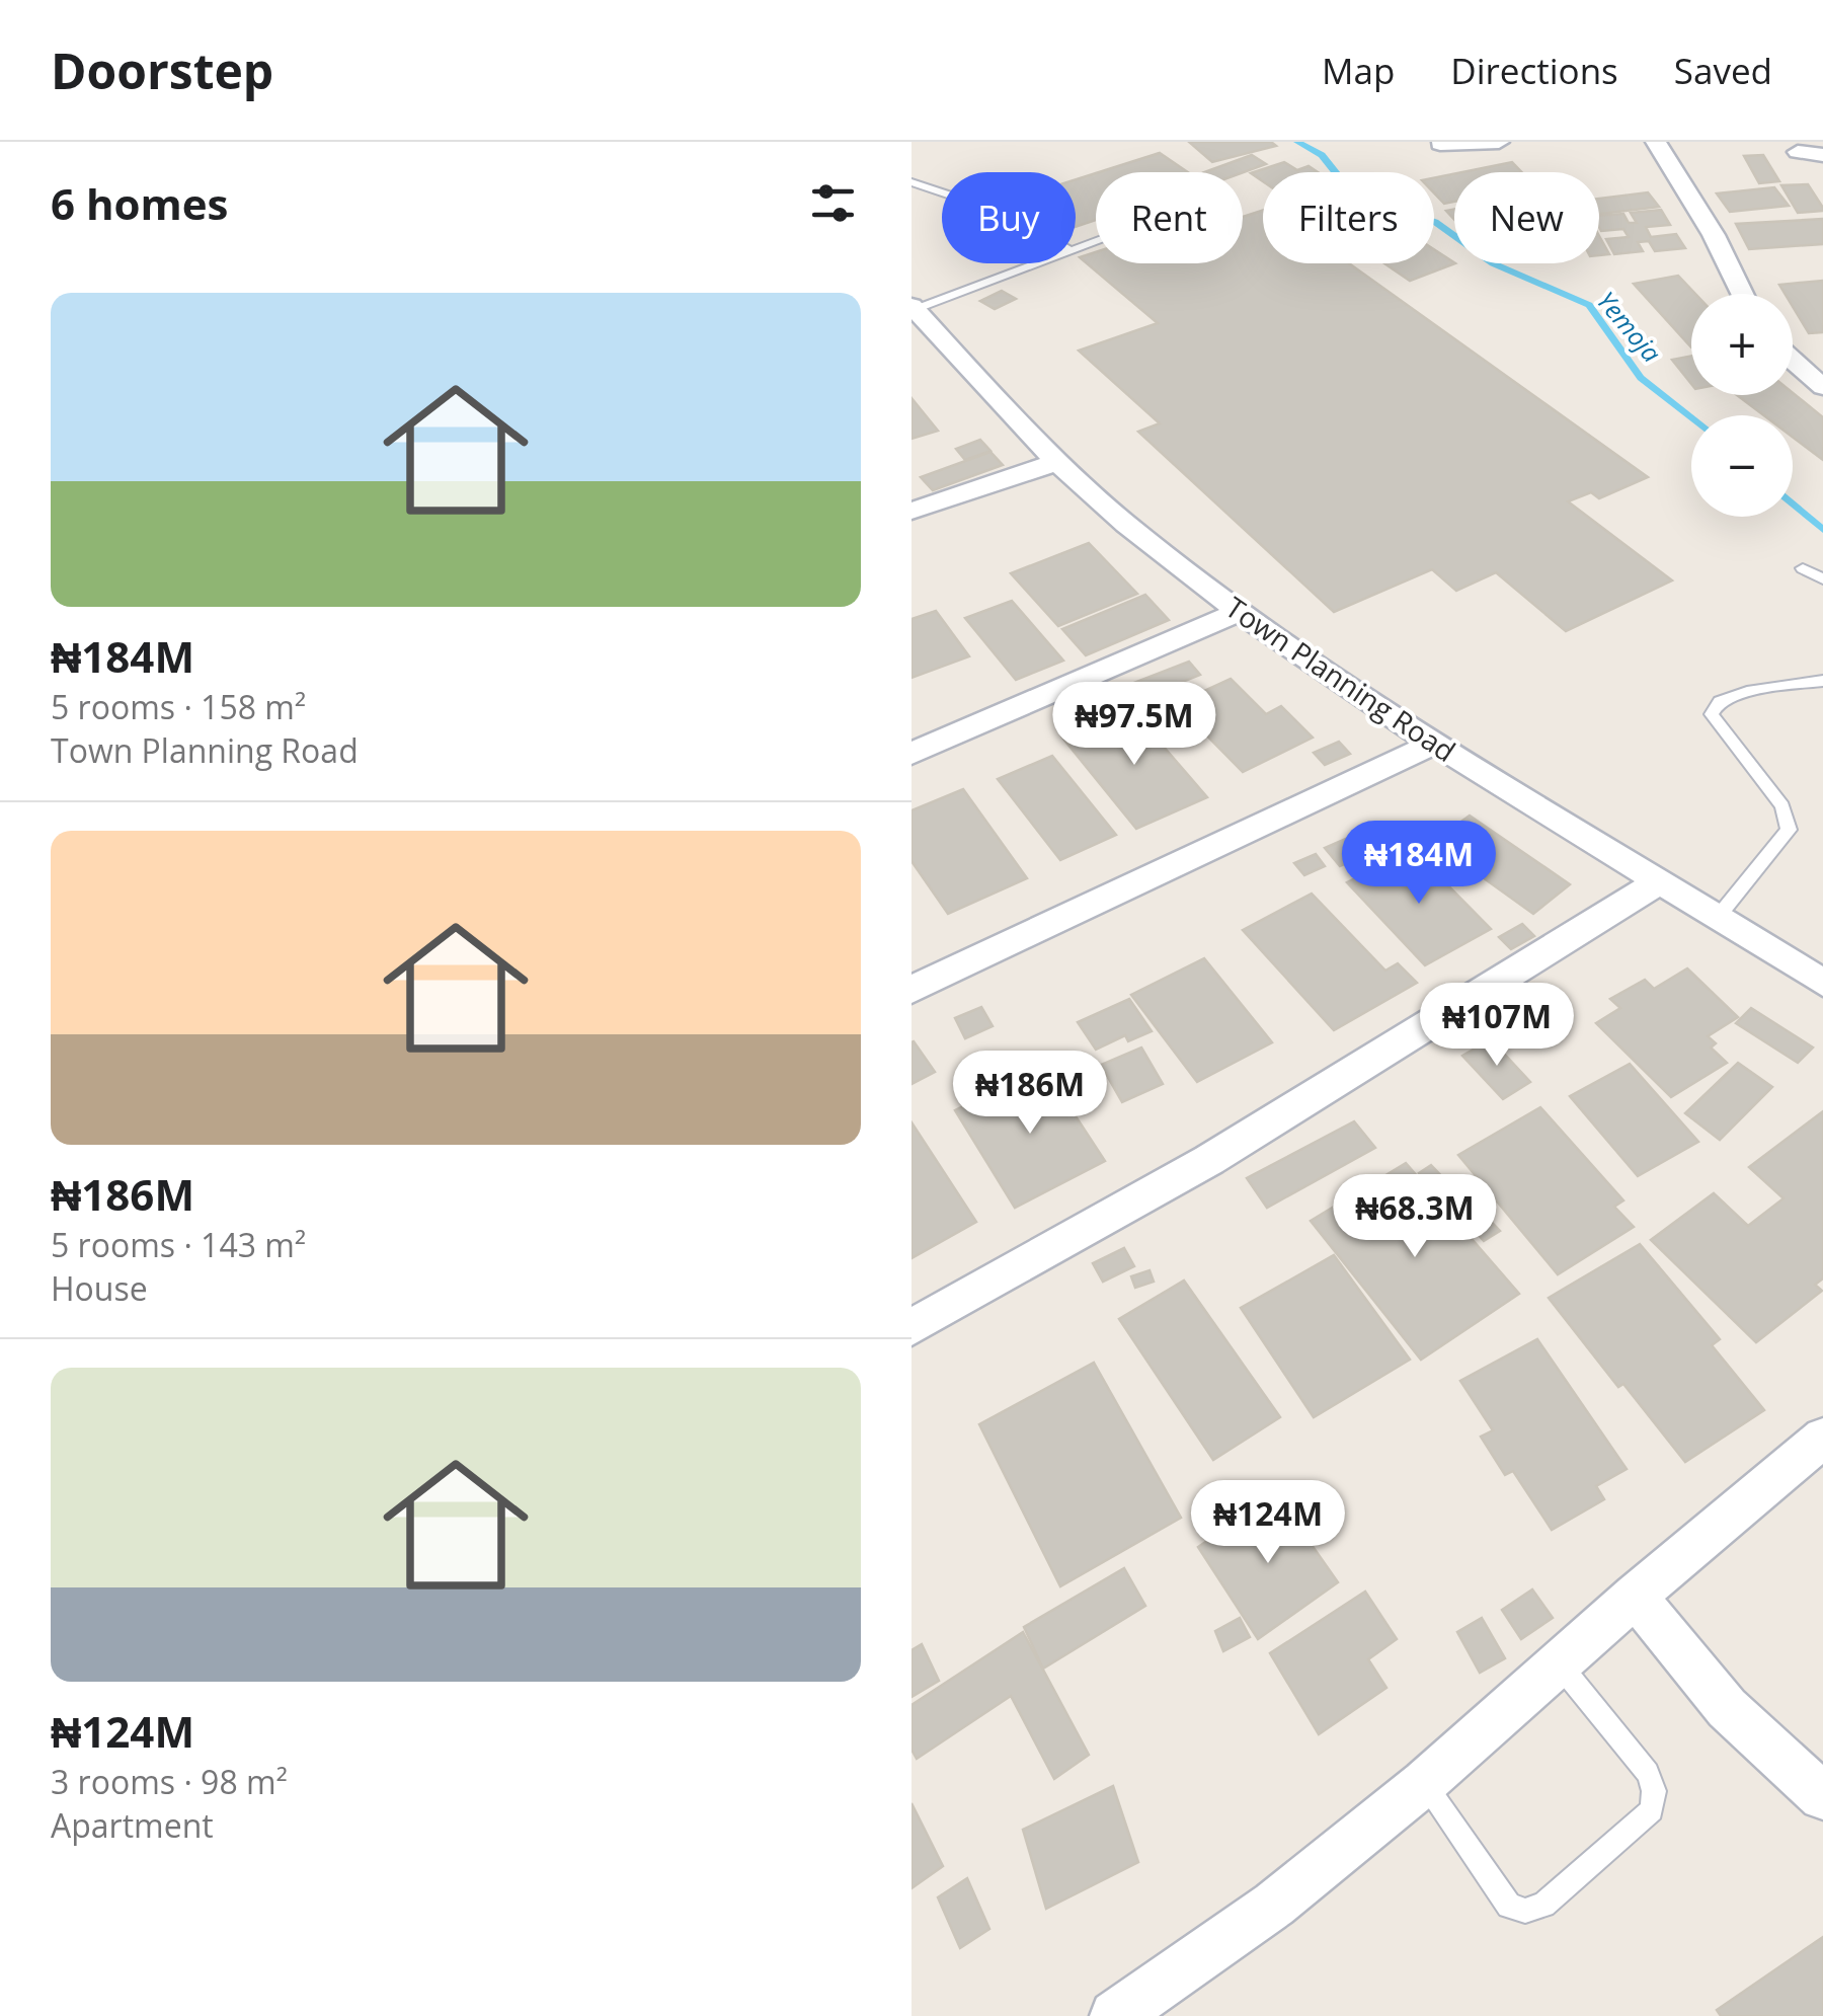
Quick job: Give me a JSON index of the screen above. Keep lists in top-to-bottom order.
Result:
{
  "streets": {
    "street": ["Town Planning Road"]
  },
  "water": ["Yemoja"],
  "page": {
    "header": "Doorstep",
    "nav": ["Map", "Directions", "Saved"],
    "heading": "6 homes",
    "chip": [
      "Buy",
      "Rent",
      "Filters",
      "New"
    ],
    "list": [
      {
        "name": "₦184M",
        "note": "5 rooms · 158 m² · Town Planning Road"
      },
      {
        "name": "₦186M",
        "note": "5 rooms · 143 m² · House"
      },
      {
        "name": "₦124M",
        "note": "3 rooms · 98 m² · Apartment"
      }
    ],
    "map_buttons": ["+", "−"],
    "price": [
      "₦97.5M",
      "₦184M",
      "₦107M",
      "₦186M",
      "₦68.3M",
      "₦124M"
    ]
  }
}
